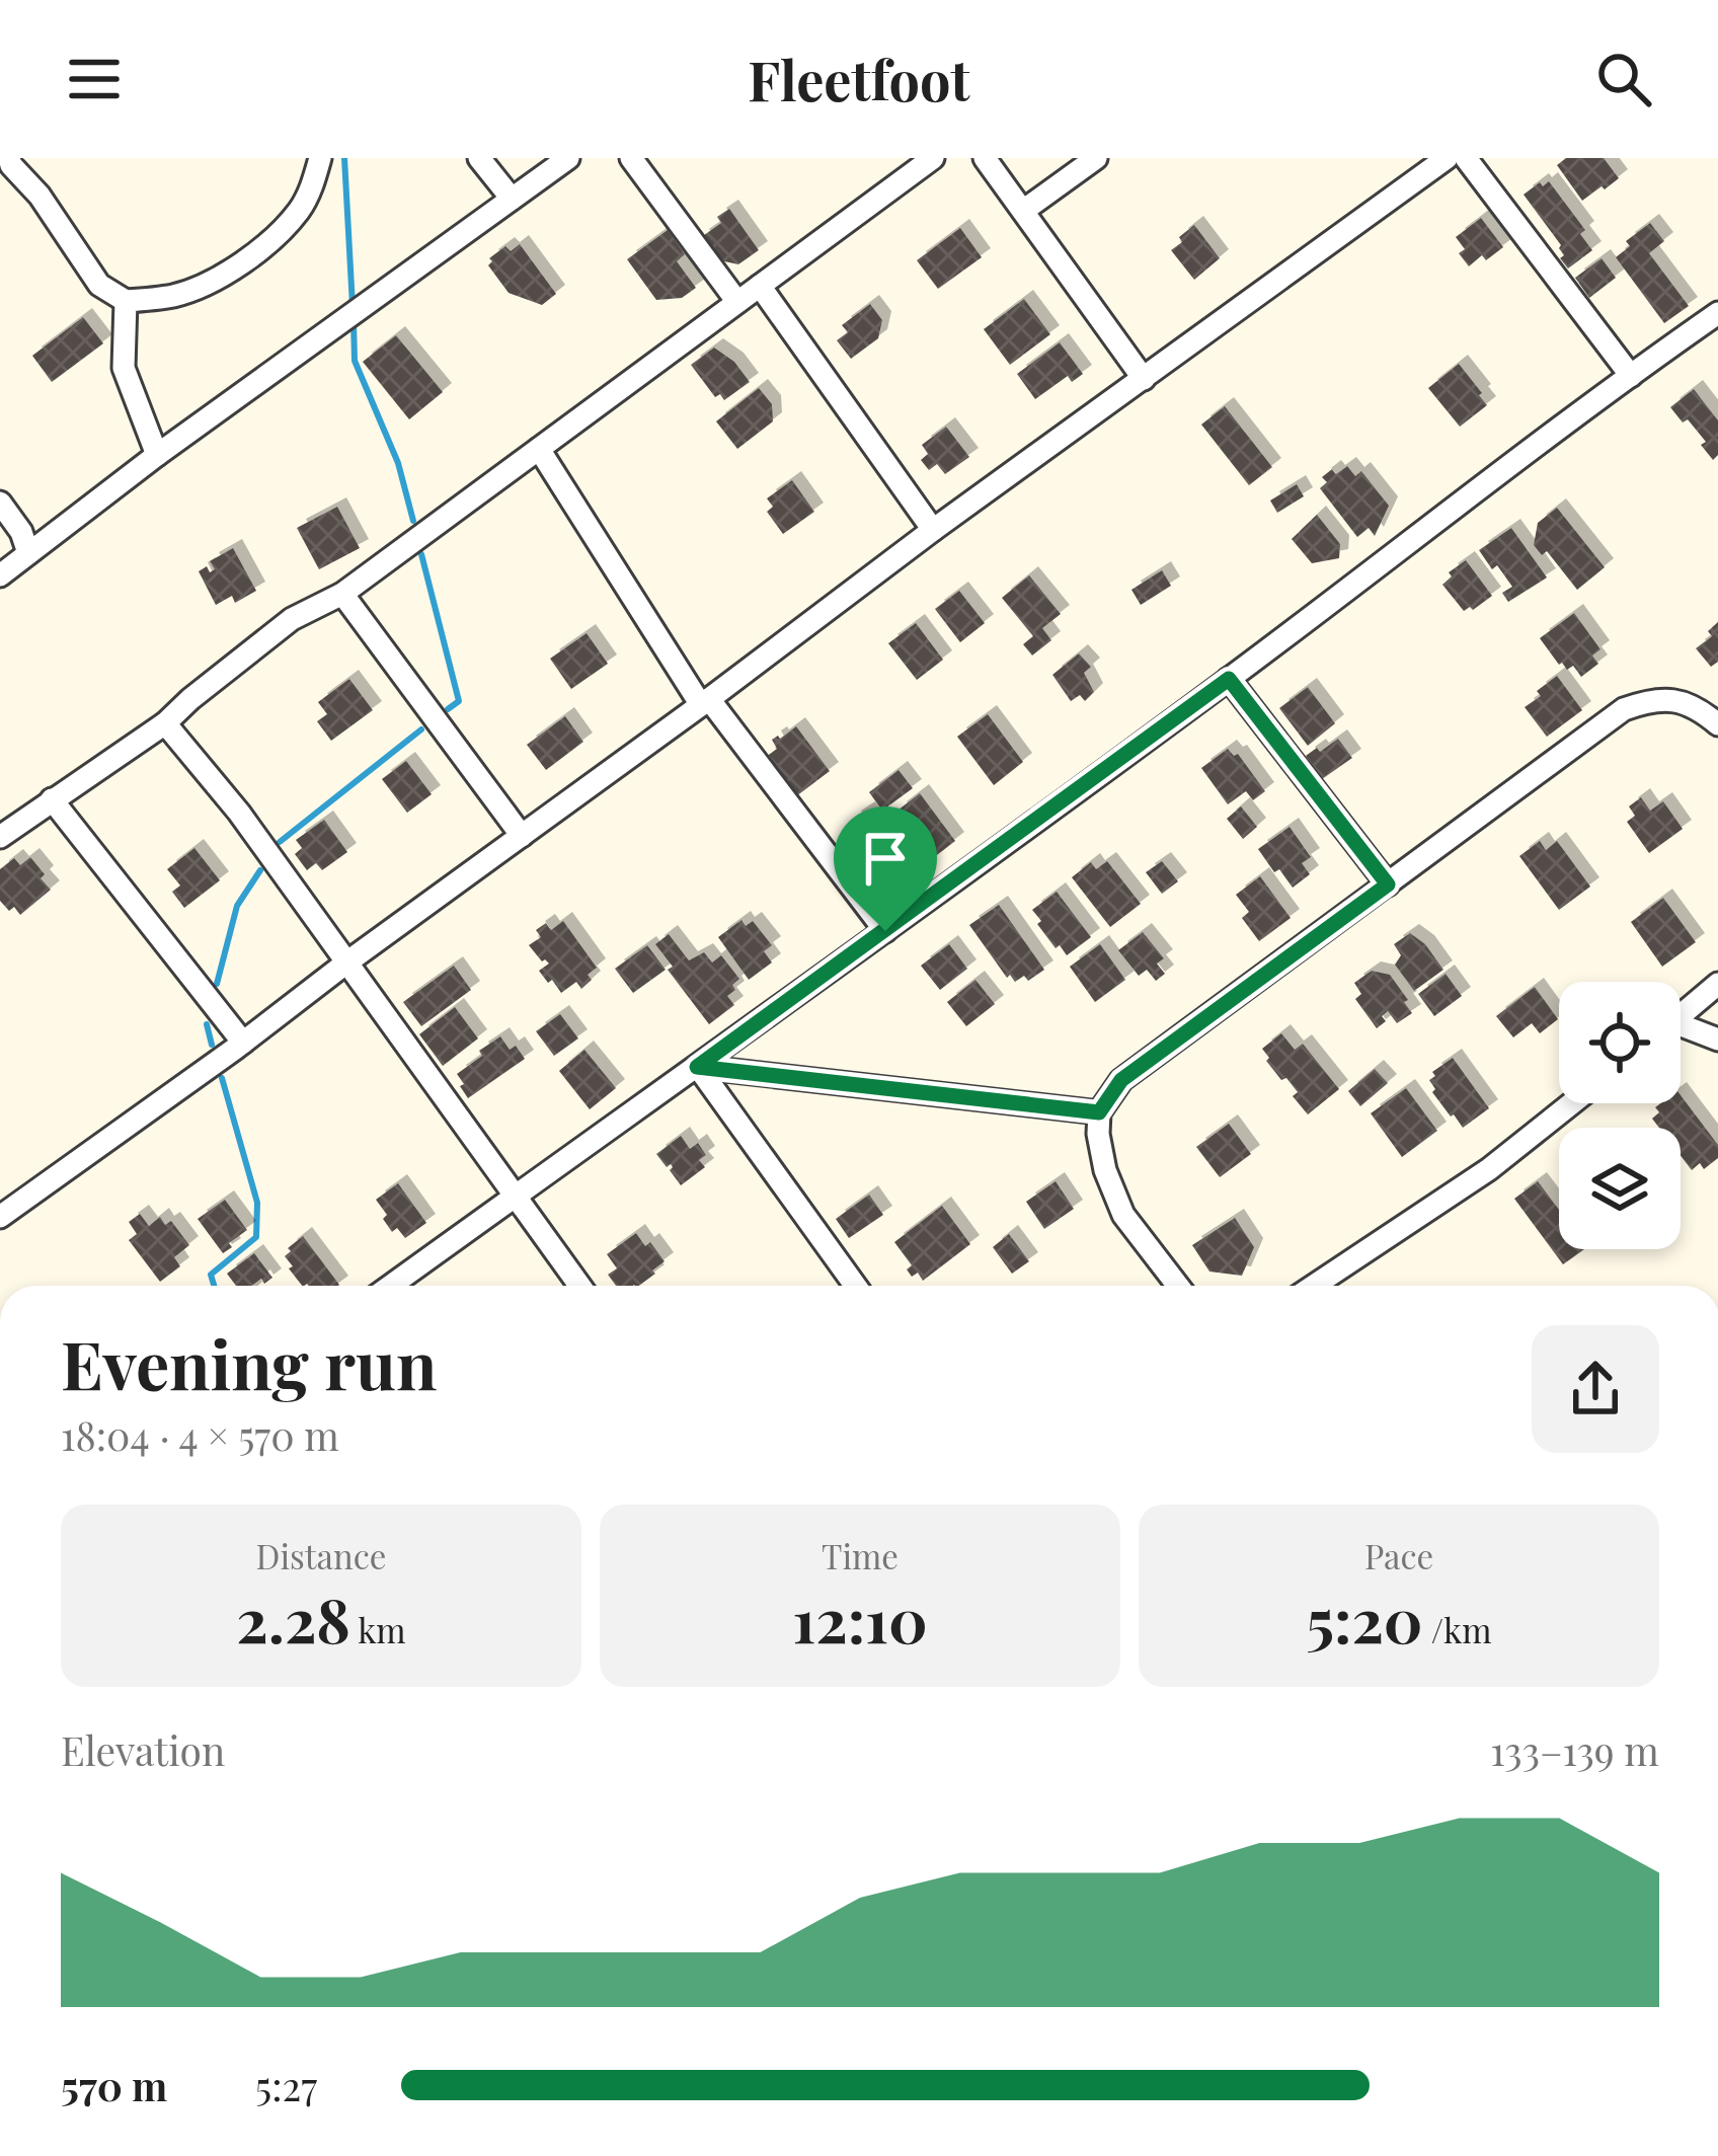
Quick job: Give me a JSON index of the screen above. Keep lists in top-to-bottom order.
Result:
{
  "page": {
    "header": "Fleetfoot",
    "heading": ["Evening run", "18:04 · 4 × 570 m"],
    "stats": [
      ["Distance", "2.28 km"],
      ["Time", "12:10"],
      ["Pace", "5:20 /km"]
    ],
    "chart": ["Elevation", "133–139 m"],
    "list": [
      {
        "name": "570 m",
        "note": "5:27"
      }
    ]
  }
}
